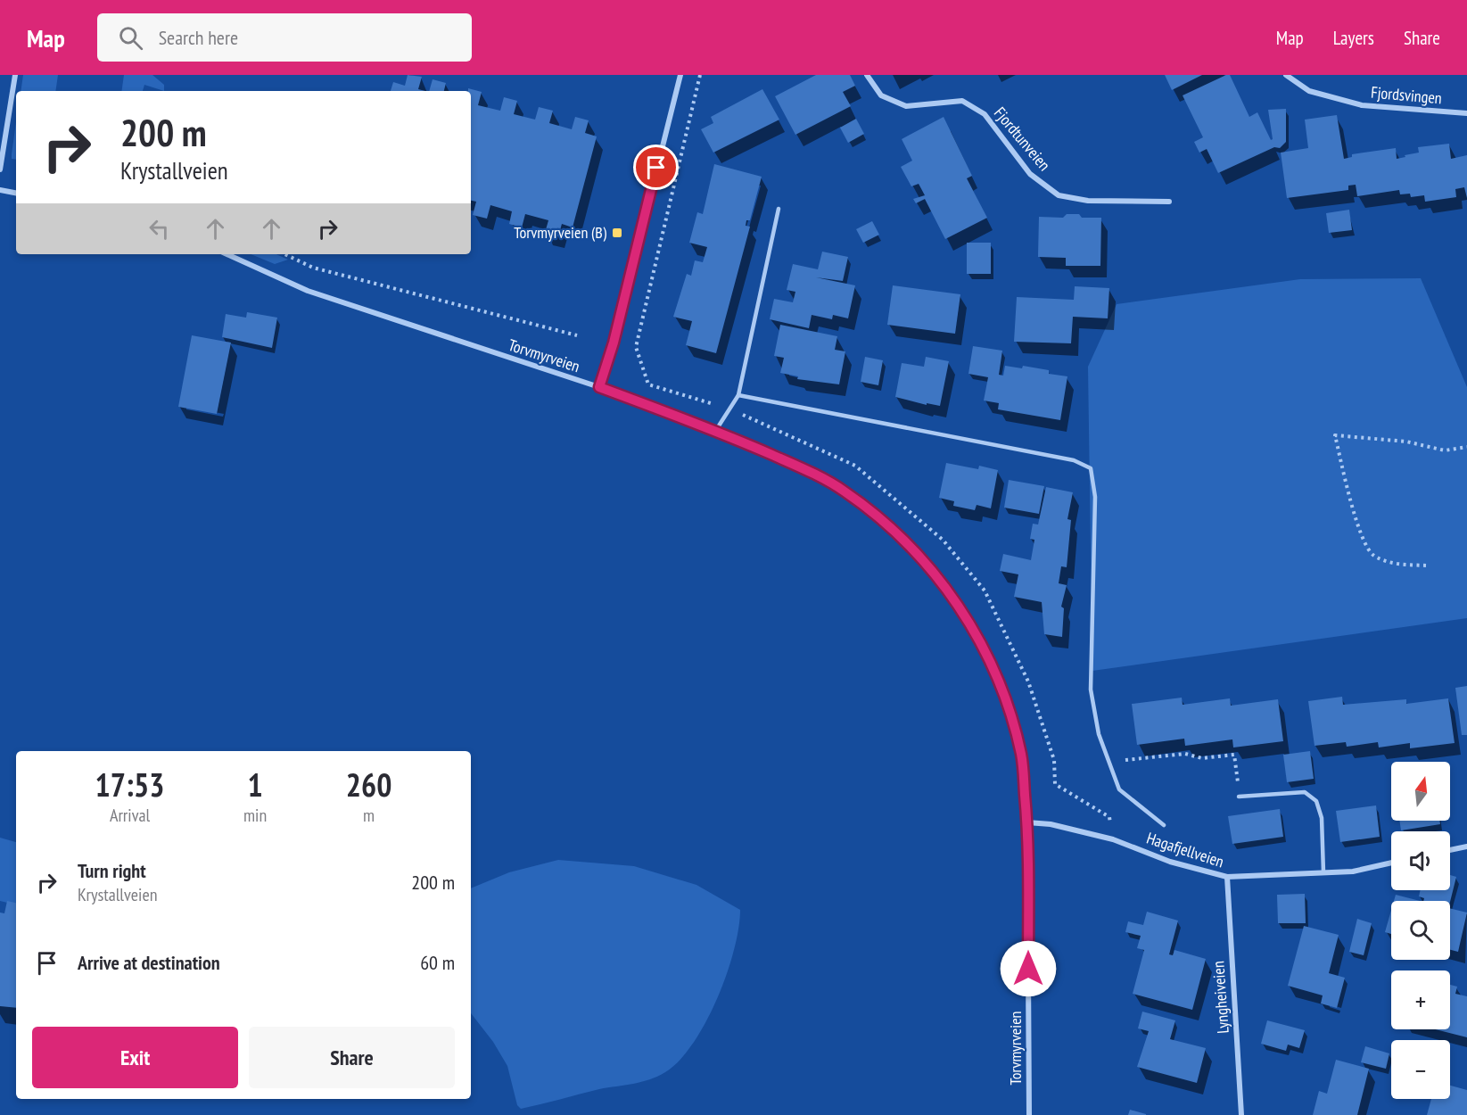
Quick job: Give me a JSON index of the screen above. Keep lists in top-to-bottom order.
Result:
{
  "streets": {
    "street": [
      "Fjordsvingen",
      "Fjordtunveien",
      "Torvmyrveien",
      "Hagafjellveien",
      "Lyngheiveien"
    ]
  },
  "crossings": [
    ["Torvmyrveien", "Hagafjellveien"],
    ["Hagafjellveien", "Lyngheiveien"]
  ],
  "places": {
    "transit": ["Torvmyrveien (B)"]
  },
  "north": "top",
  "page": {
    "header": "Map",
    "search": "Search here",
    "nav": ["Map", "Layers", "Share"],
    "turn": ["200 m", "Krystallveien"],
    "eta": [
      "17:53",
      "Arrival",
      "1",
      "min",
      "260",
      "m"
    ],
    "map_buttons": ["+", "−"],
    "list": [
      {
        "name": "Turn right",
        "note": "Krystallveien",
        "value": "200 m"
      },
      {
        "name": "Arrive at destination",
        "value": "60 m"
      }
    ],
    "buttons": ["Exit", "Share"]
  }
}
